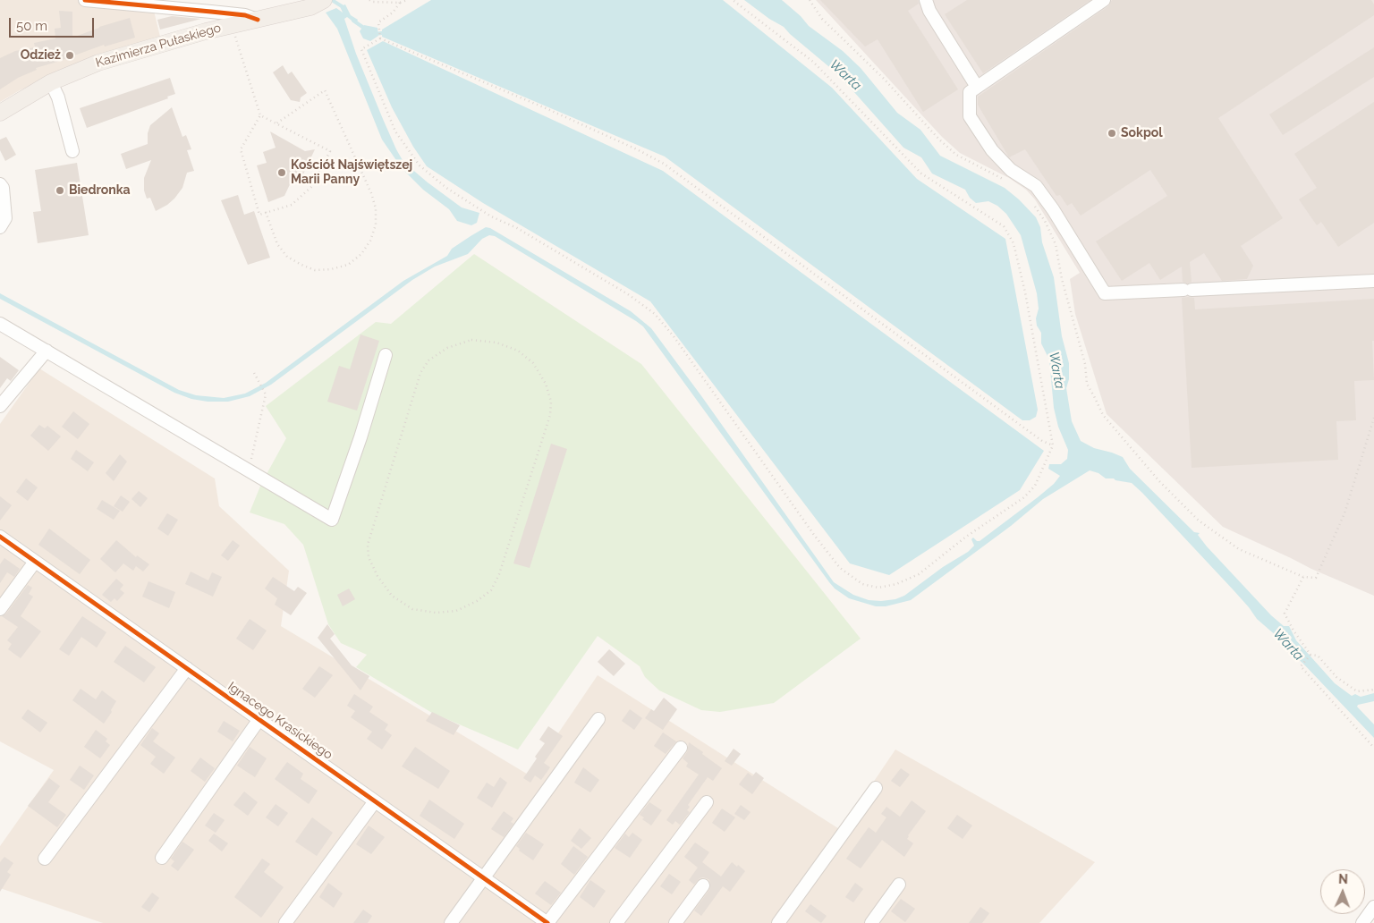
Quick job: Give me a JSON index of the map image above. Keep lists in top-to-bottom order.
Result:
{
  "streets": {
    "main road": ["Kazimierza Pułaskiego"],
    "street": ["Ignacego Krasickiego"]
  },
  "water": ["Warta"],
  "places": [
    "Odzież",
    "Sokpol",
    "Kościół Najświętszej Marii Panny",
    "Biedronka"
  ],
  "scale_bar": "50 m",
  "north": "top"
}
